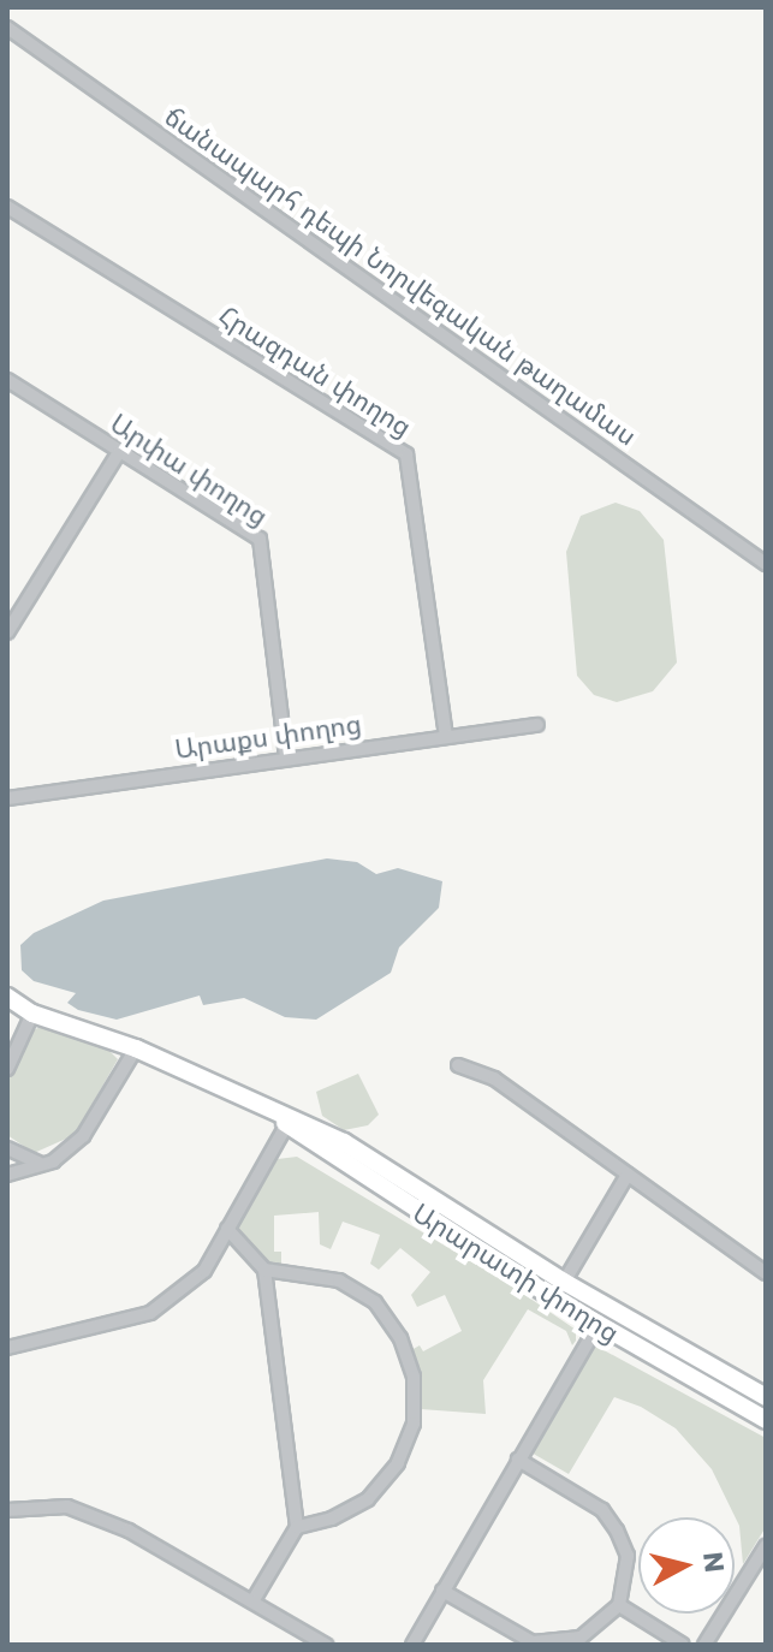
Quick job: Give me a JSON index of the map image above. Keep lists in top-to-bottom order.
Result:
{
  "streets": {
    "street": [
      "ճանապարհ դեպի Նորվեգական թաղամաս",
      "Հրազդան փողոց",
      "Արփա փողոց",
      "Արաքս փողոց",
      "Արարատի փողոց"
    ]
  },
  "crossings": [
    ["Հրազդան փողոց", "Արաքս փողոց"],
    ["Արփա փողոց", "Արաքս փողոց"]
  ],
  "north": "right"
}
